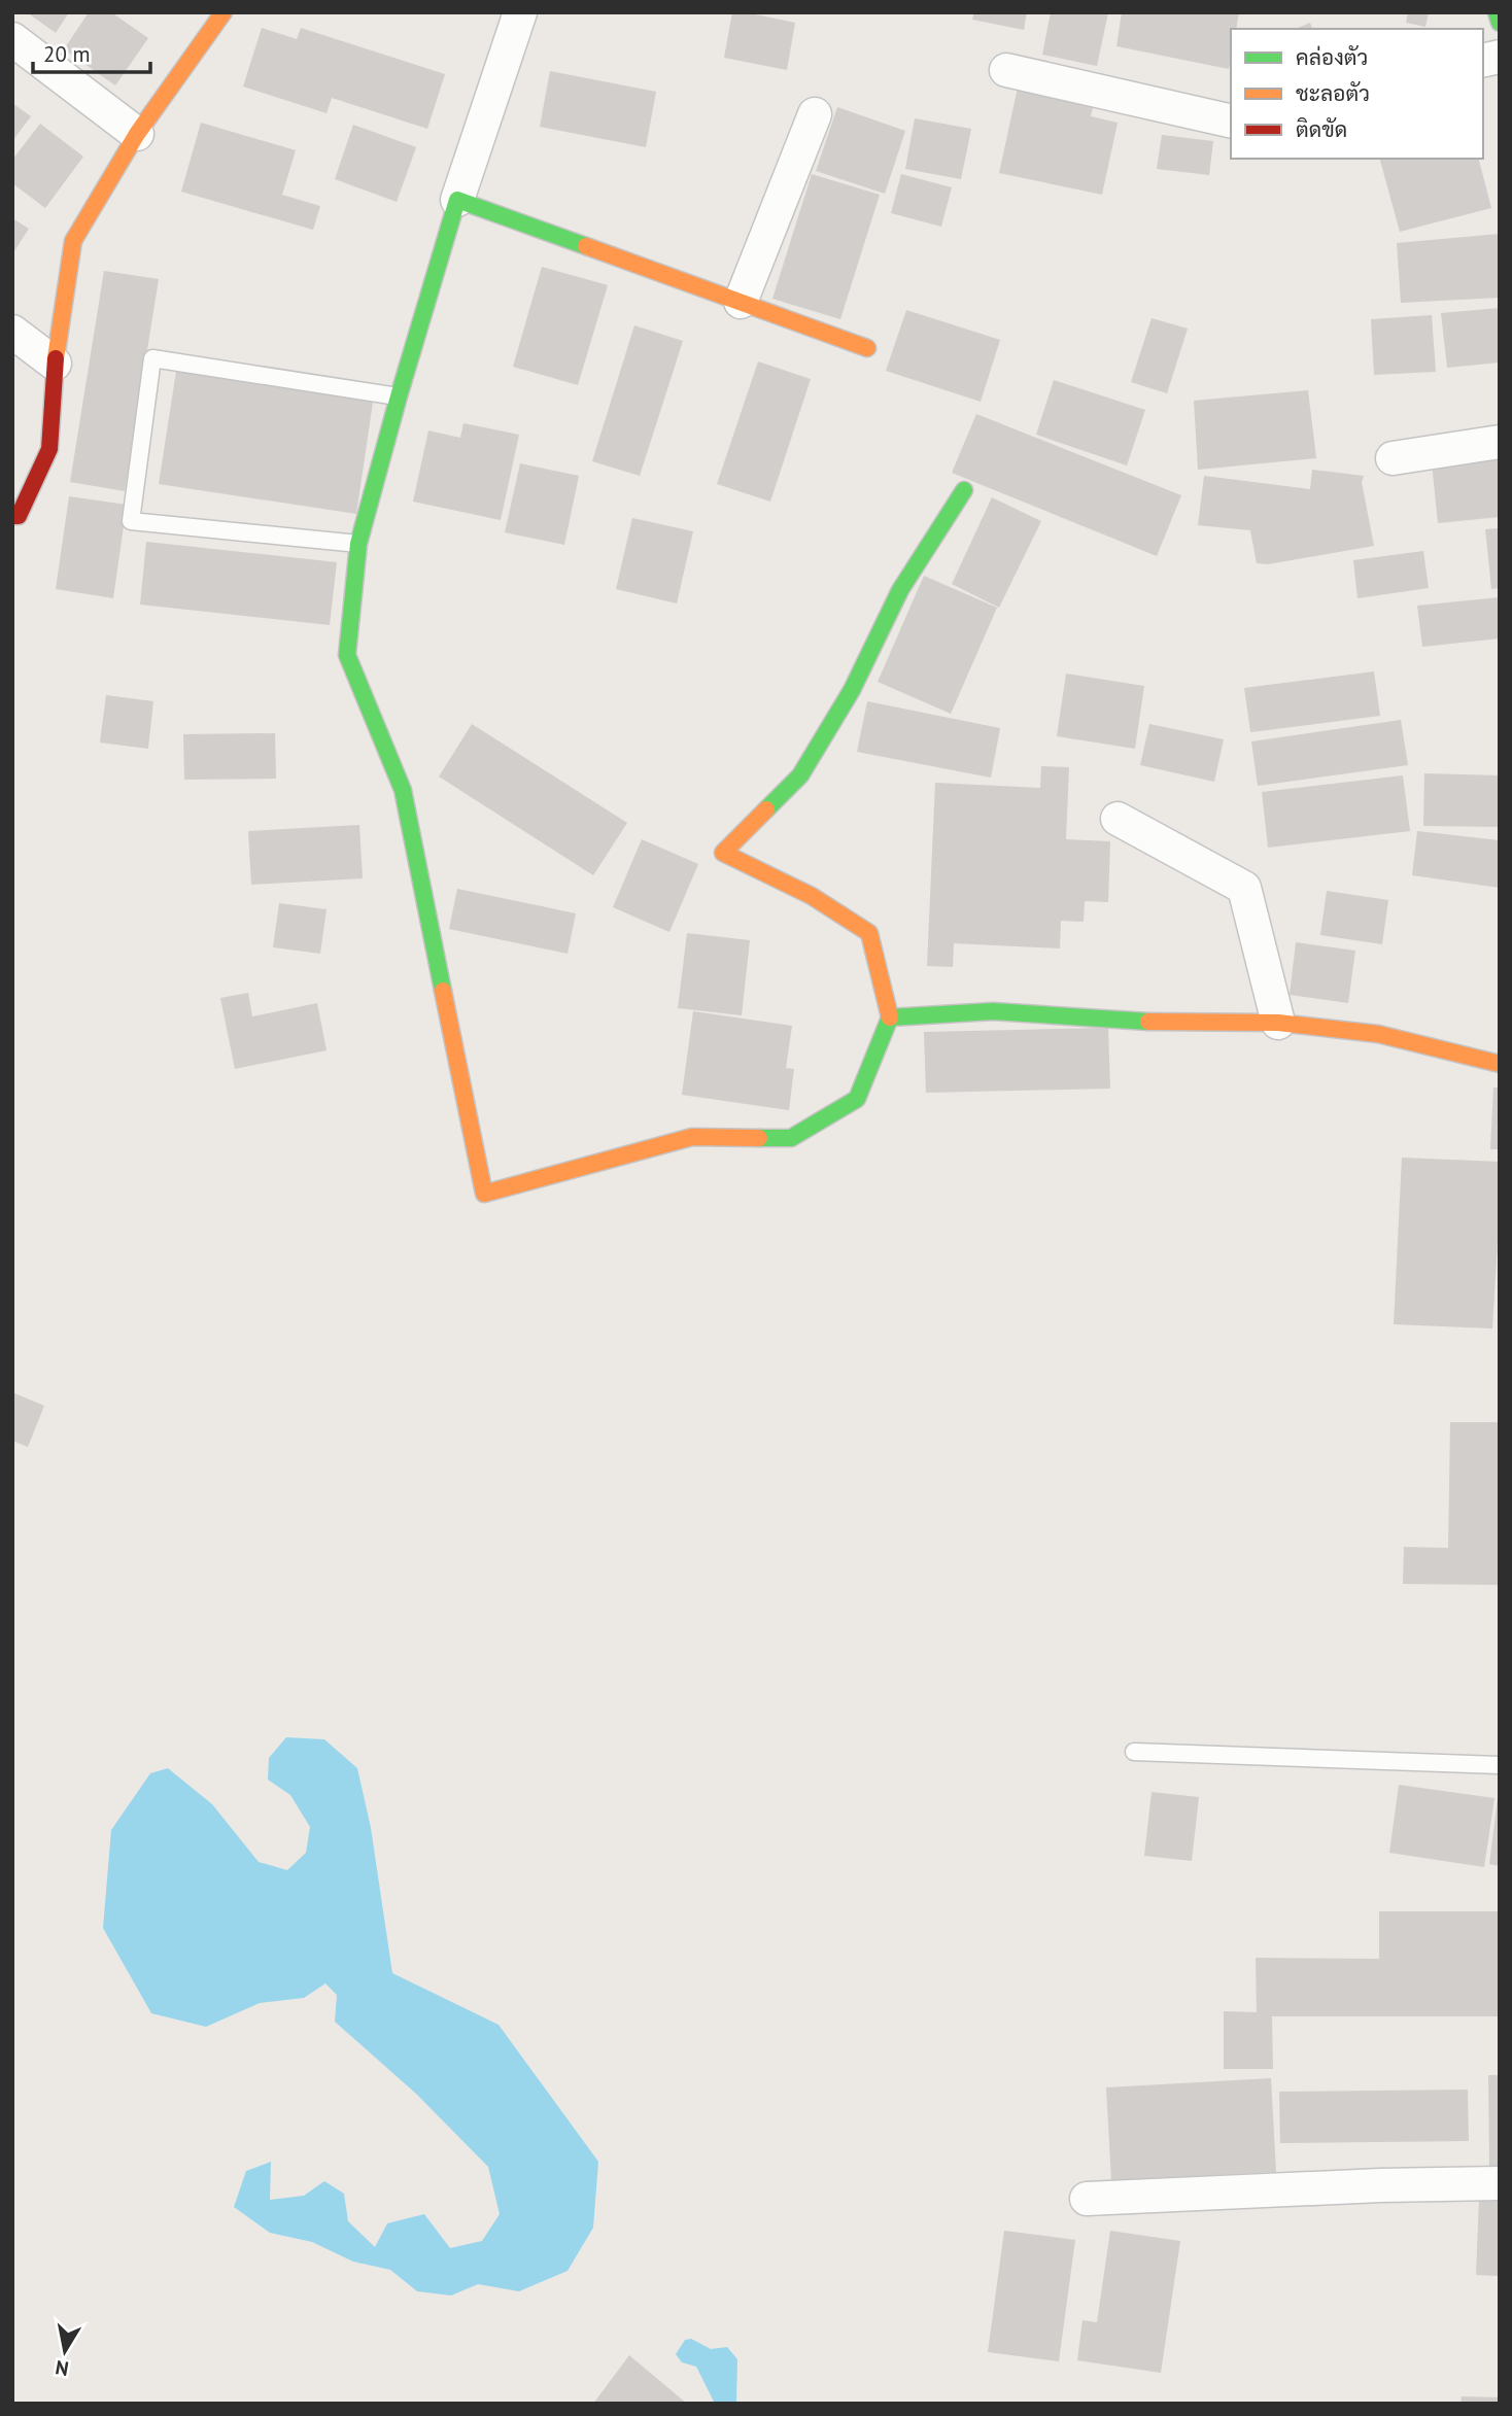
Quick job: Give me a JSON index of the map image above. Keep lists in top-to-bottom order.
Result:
{
  "legend": ["คล่องตัว", "ชะลอตัว", "ติดขัด"],
  "scale_bar": "20 m",
  "north": "bottom"
}
